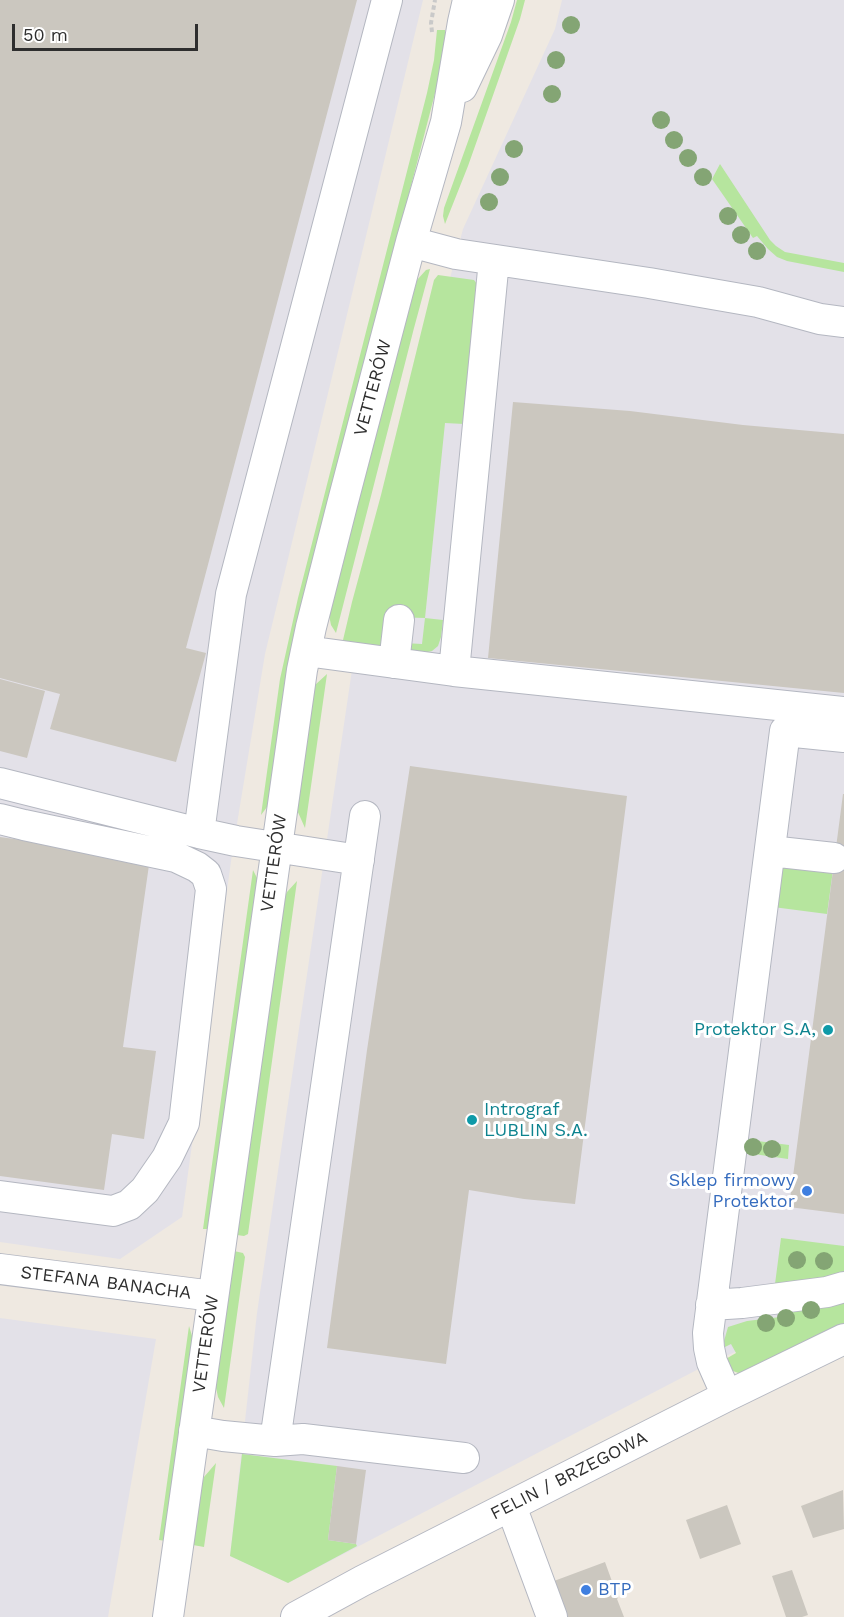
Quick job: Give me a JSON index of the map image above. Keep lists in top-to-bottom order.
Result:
{
  "streets": {
    "street": ["VETTERÓW", "STEFANA BANACHA", "FELIN / BRZEGOWA"]
  },
  "crossings": [
    ["VETTERÓW", "STEFANA BANACHA"]
  ],
  "places": [
    "Protektor S.A,",
    "Intrograf LUBLIN S.A.",
    "Sklep firmowy Protektor",
    "BTP"
  ],
  "scale_bar": "50 m"
}
